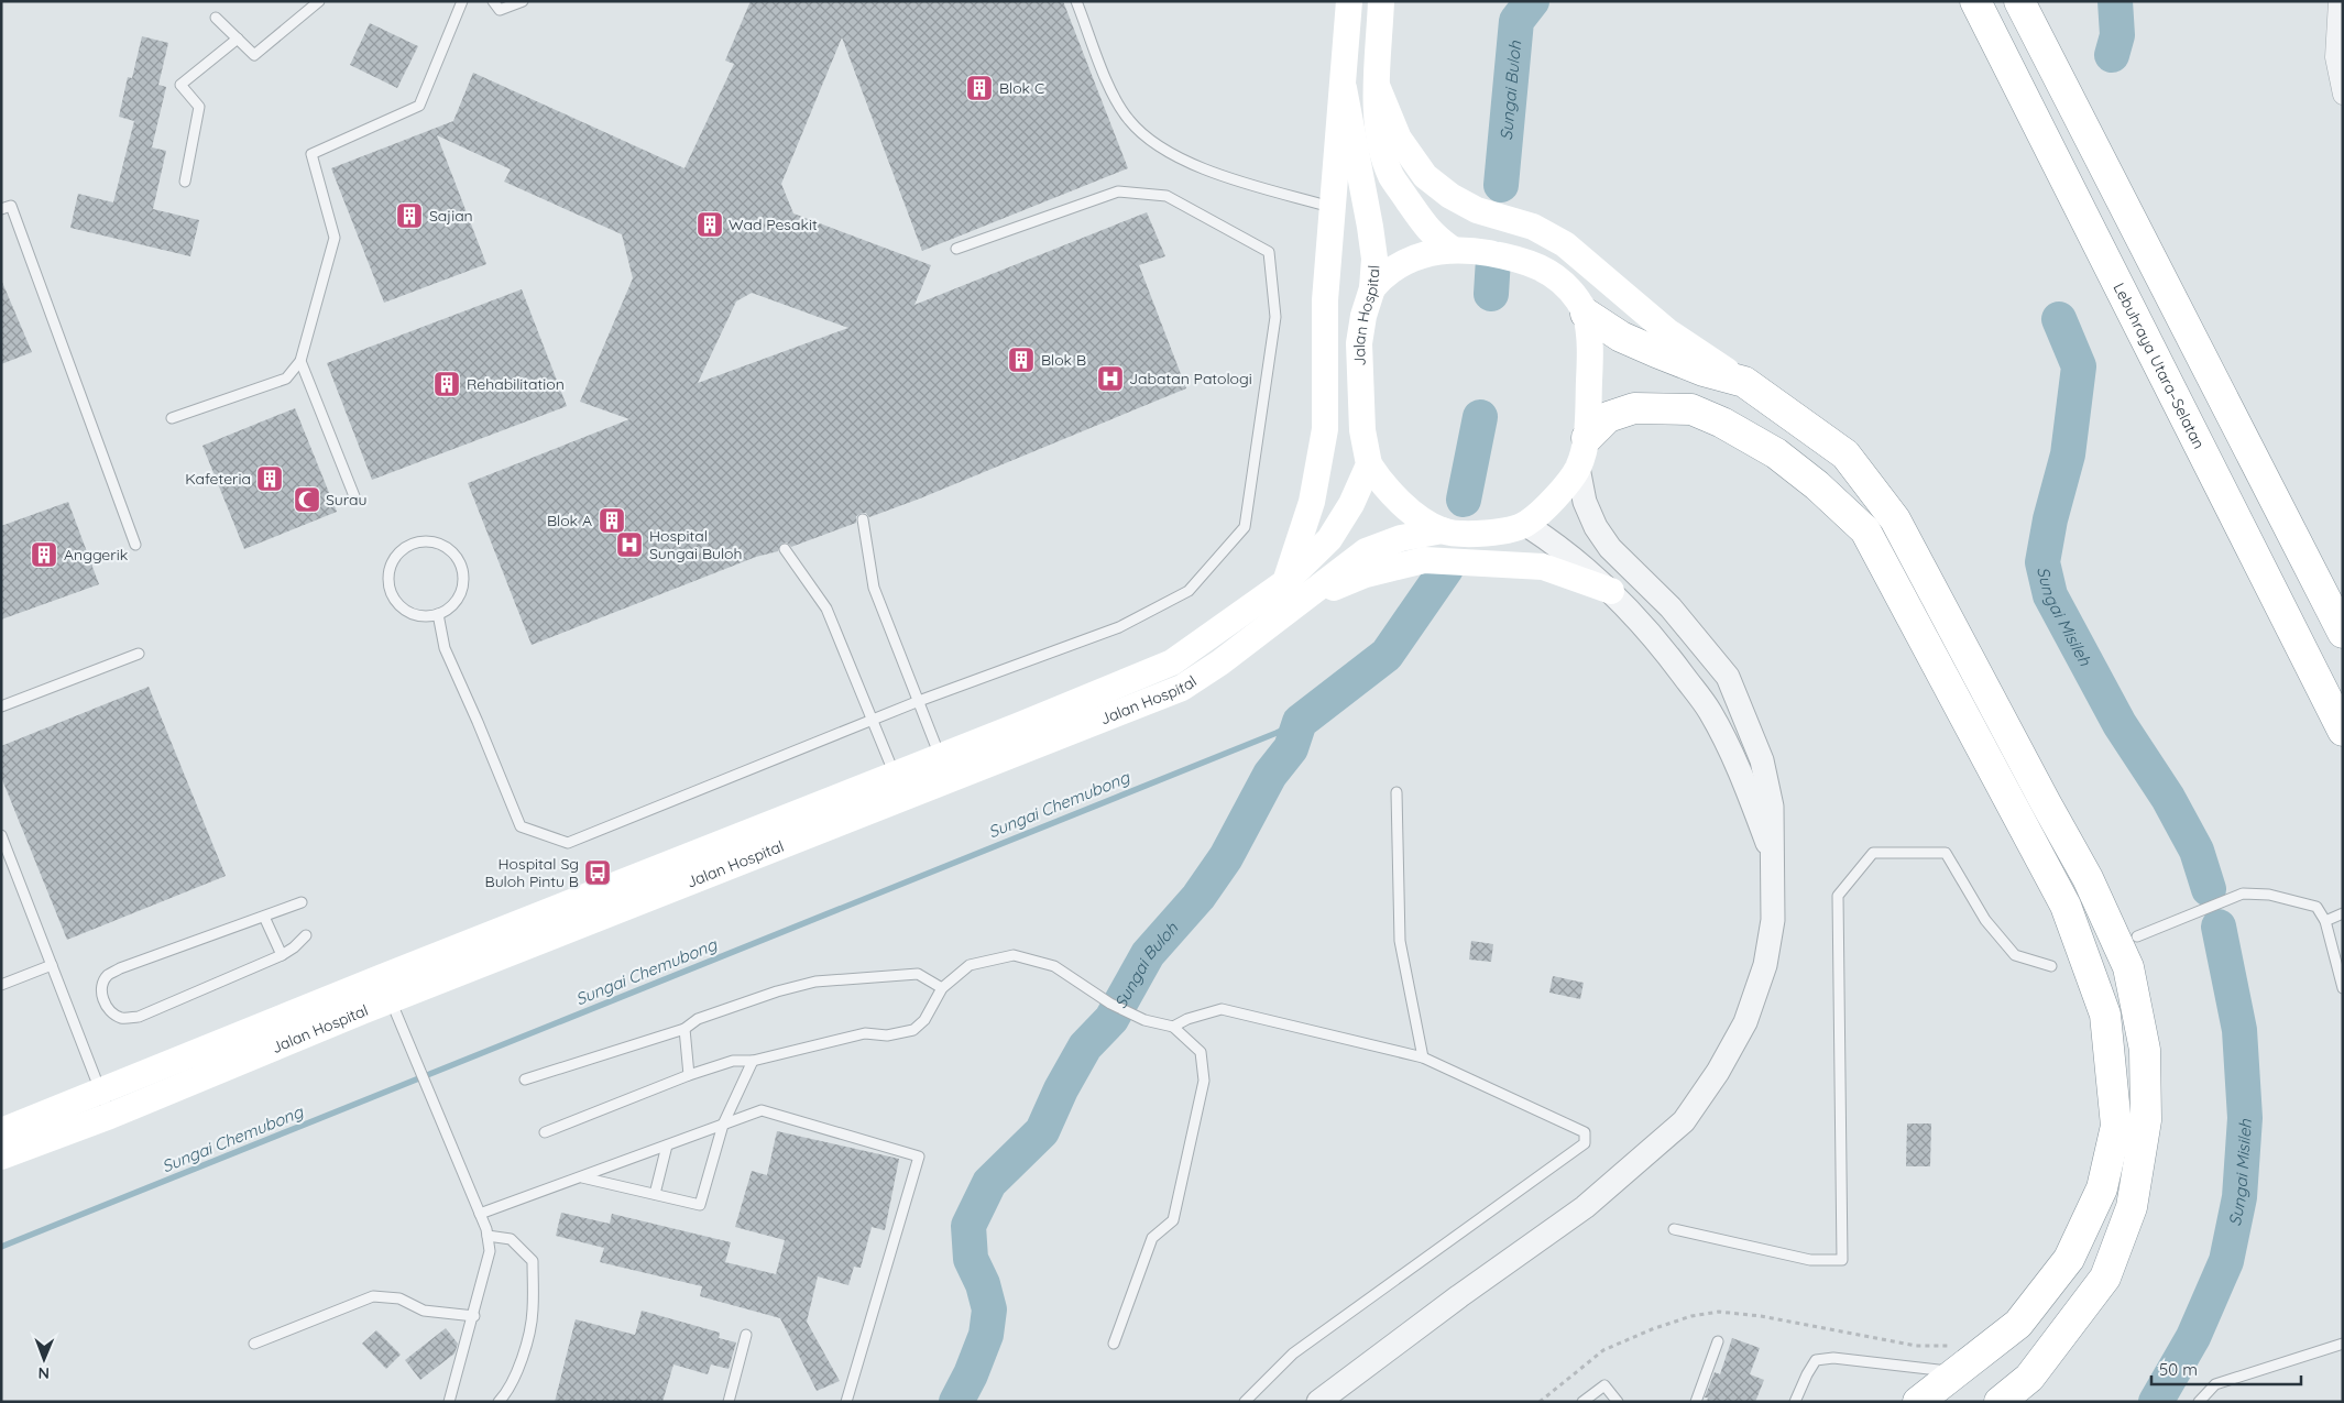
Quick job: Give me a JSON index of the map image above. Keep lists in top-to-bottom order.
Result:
{
  "streets": {
    "highway": ["Lebuhraya Utara–Selatan"],
    "main road": ["Jalan Hospital"]
  },
  "water": ["Sungai Buloh", "Sungai Misileh", "Sungai Chemubong"],
  "places": {
    "building": [
      "Blok C",
      "Sajian",
      "Wad Pesakit",
      "Blok B",
      "Rehabilitation",
      "Kafeteria",
      "Blok A",
      "Anggerik"
    ],
    "hospital": ["Jabatan Patologi", "Hospital Sungai Buloh"],
    "mosque": ["Surau"],
    "bus stop": ["Hospital Sg Buloh Pintu B"]
  },
  "scale_bar": "50 m",
  "north": "bottom"
}
